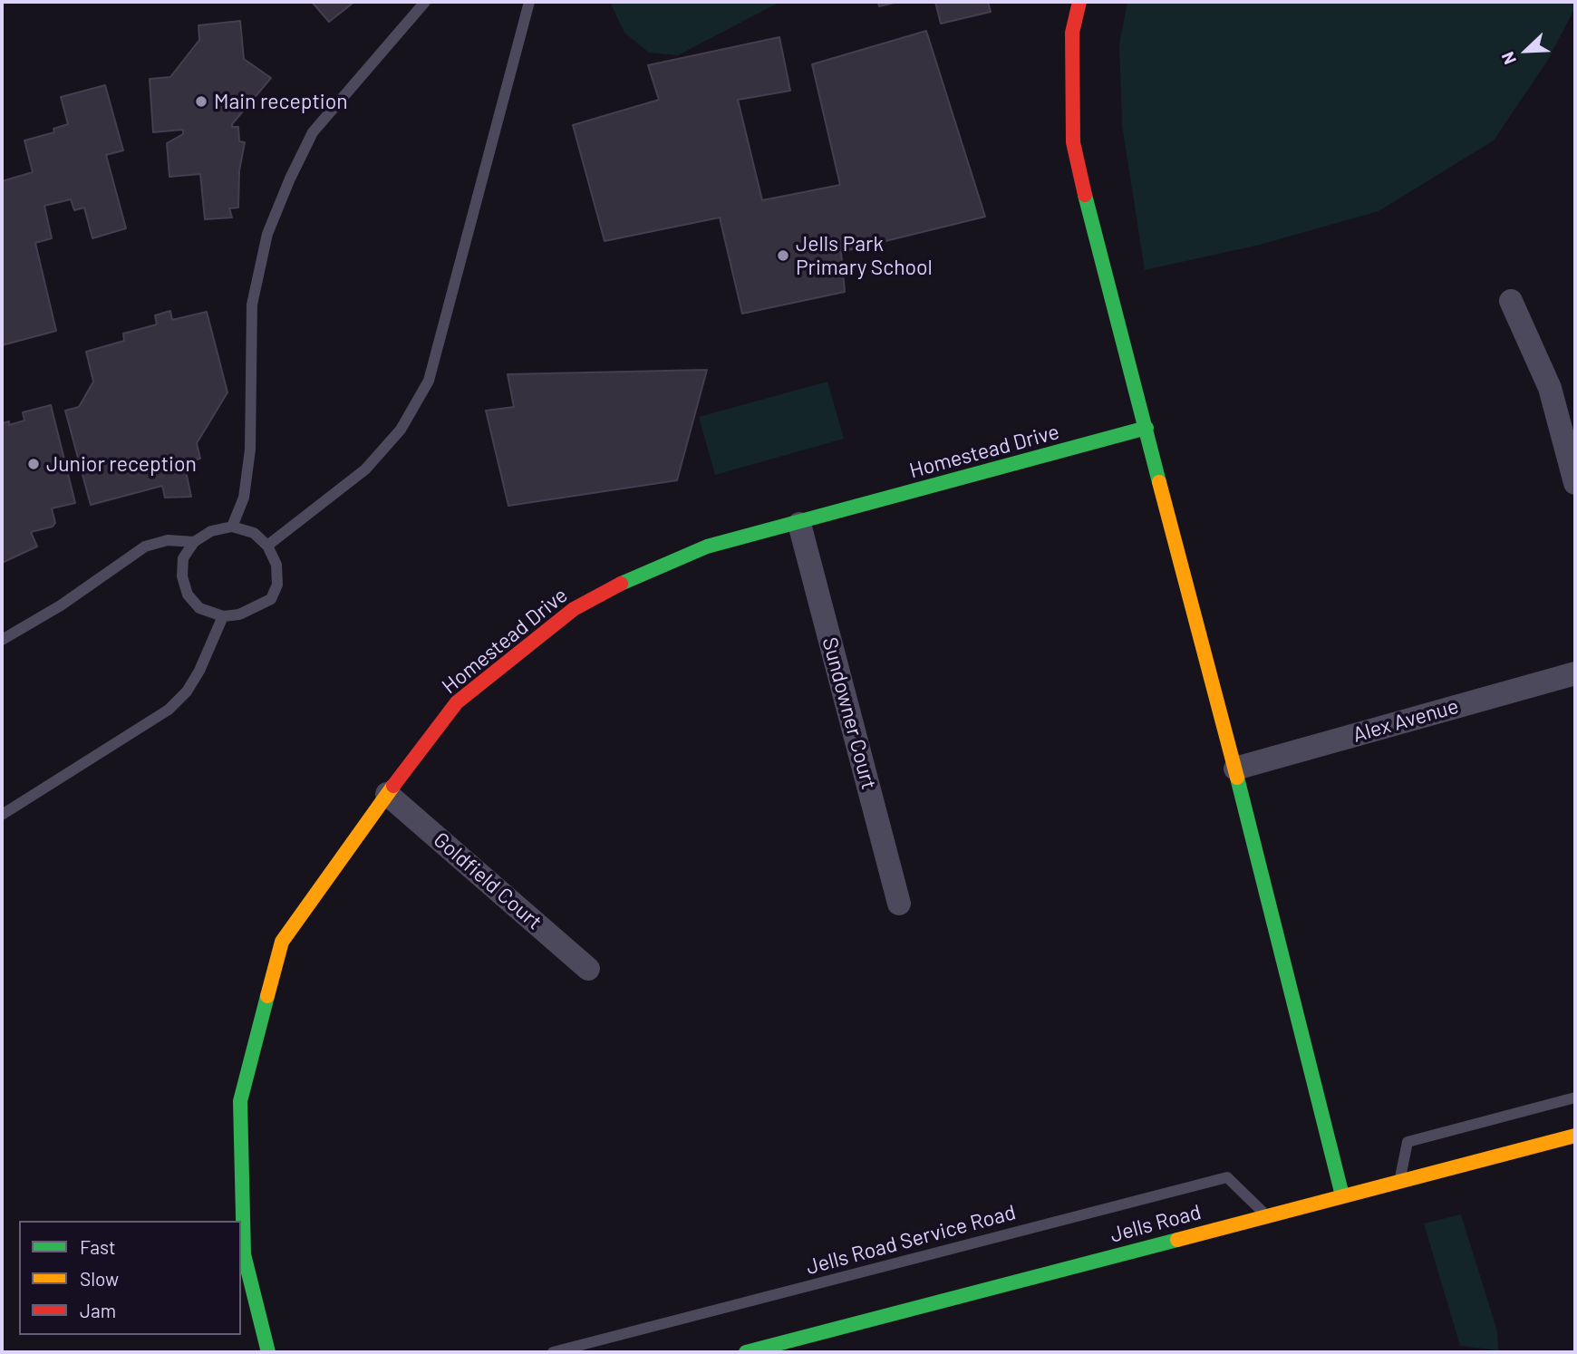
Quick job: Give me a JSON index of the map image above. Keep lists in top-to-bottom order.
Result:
{
  "streets": {
    "street": [
      "Homestead Drive",
      "Sundowner Court",
      "Alex Avenue",
      "Goldfield Court",
      "Jells Road"
    ],
    "lane": ["Jells Road Service Road"]
  },
  "crossings": [
    ["Homestead Drive", "Sundowner Court"],
    ["Homestead Drive", "Goldfield Court"],
    ["Jells Road", "Jells Road Service Road"]
  ],
  "places": ["Main reception", "Jells Park Primary School", "Junior reception"],
  "legend": ["Fast", "Slow", "Jam"],
  "north": "bottom left"
}
